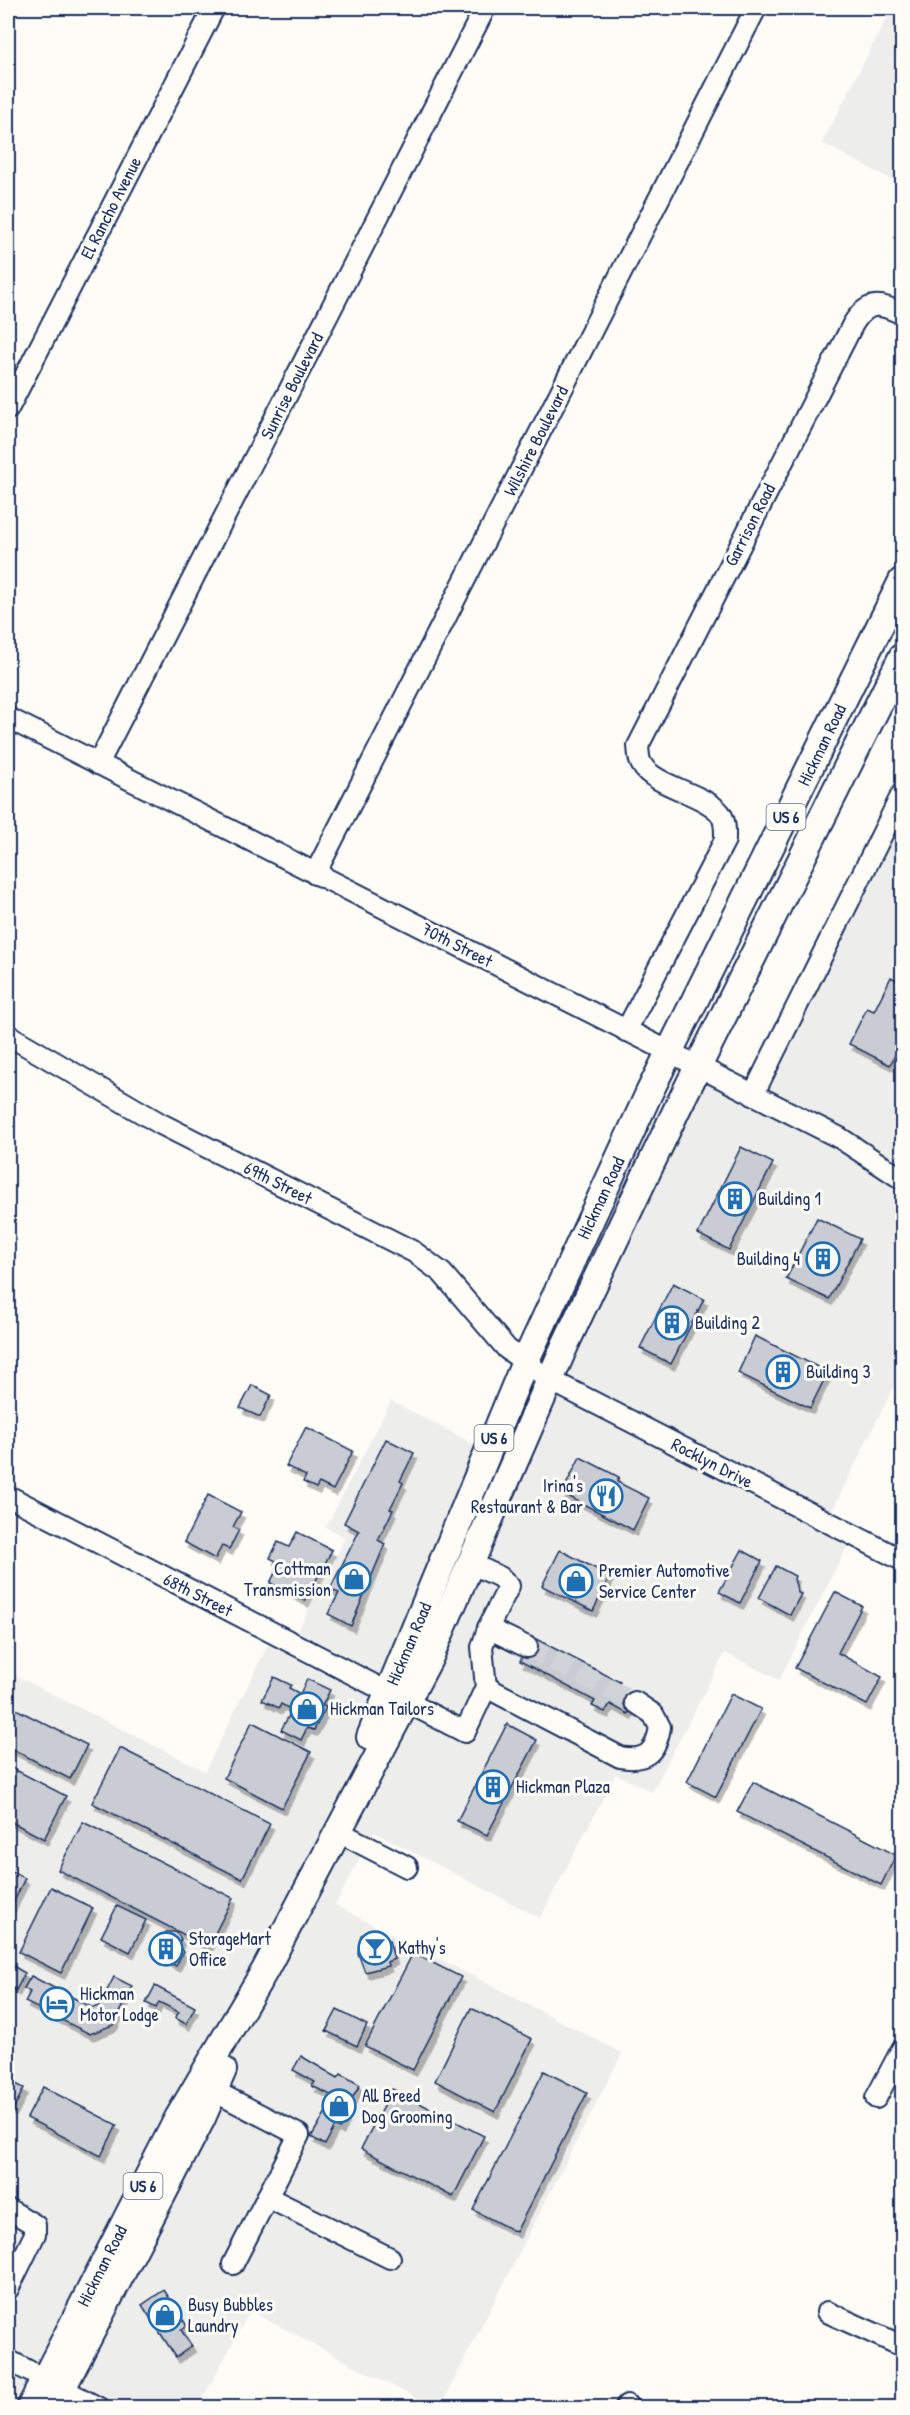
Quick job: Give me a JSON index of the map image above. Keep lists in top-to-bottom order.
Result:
{
  "streets": {
    "main road": ["Hickman Road", "US 6"],
    "street": [
      "El Rancho Avenue",
      "Sunrise Boulevard",
      "Wilshire Boulevard",
      "Garrison Road",
      "70th Street",
      "69th Street",
      "Rocklyn Drive",
      "68th Street"
    ]
  },
  "crossings": [
    ["Sunrise Boulevard", "70th Street"],
    ["Wilshire Boulevard", "70th Street"],
    ["Garrison Road", "70th Street"],
    ["Hickman Road", "70th Street"],
    ["Hickman Road", "69th Street"],
    ["Hickman Road", "Rocklyn Drive"],
    ["Hickman Road", "68th Street"],
    ["69th Street", "Rocklyn Drive"]
  ],
  "places": {
    "building": [
      "Building 1",
      "Building 4",
      "Building 2",
      "Building 3",
      "Hickman Plaza",
      "StorageMart Office"
    ],
    "restaurant": ["Irina's Restaurant & Bar"],
    "shop": [
      "Cottman Transmission",
      "Premier Automotive Service Center",
      "Hickman Tailors",
      "All Breed Dog Grooming",
      "Busy Bubbles Laundry"
    ],
    "bar": ["Kathy's"],
    "hotel": ["Hickman Motor Lodge"]
  }
}
